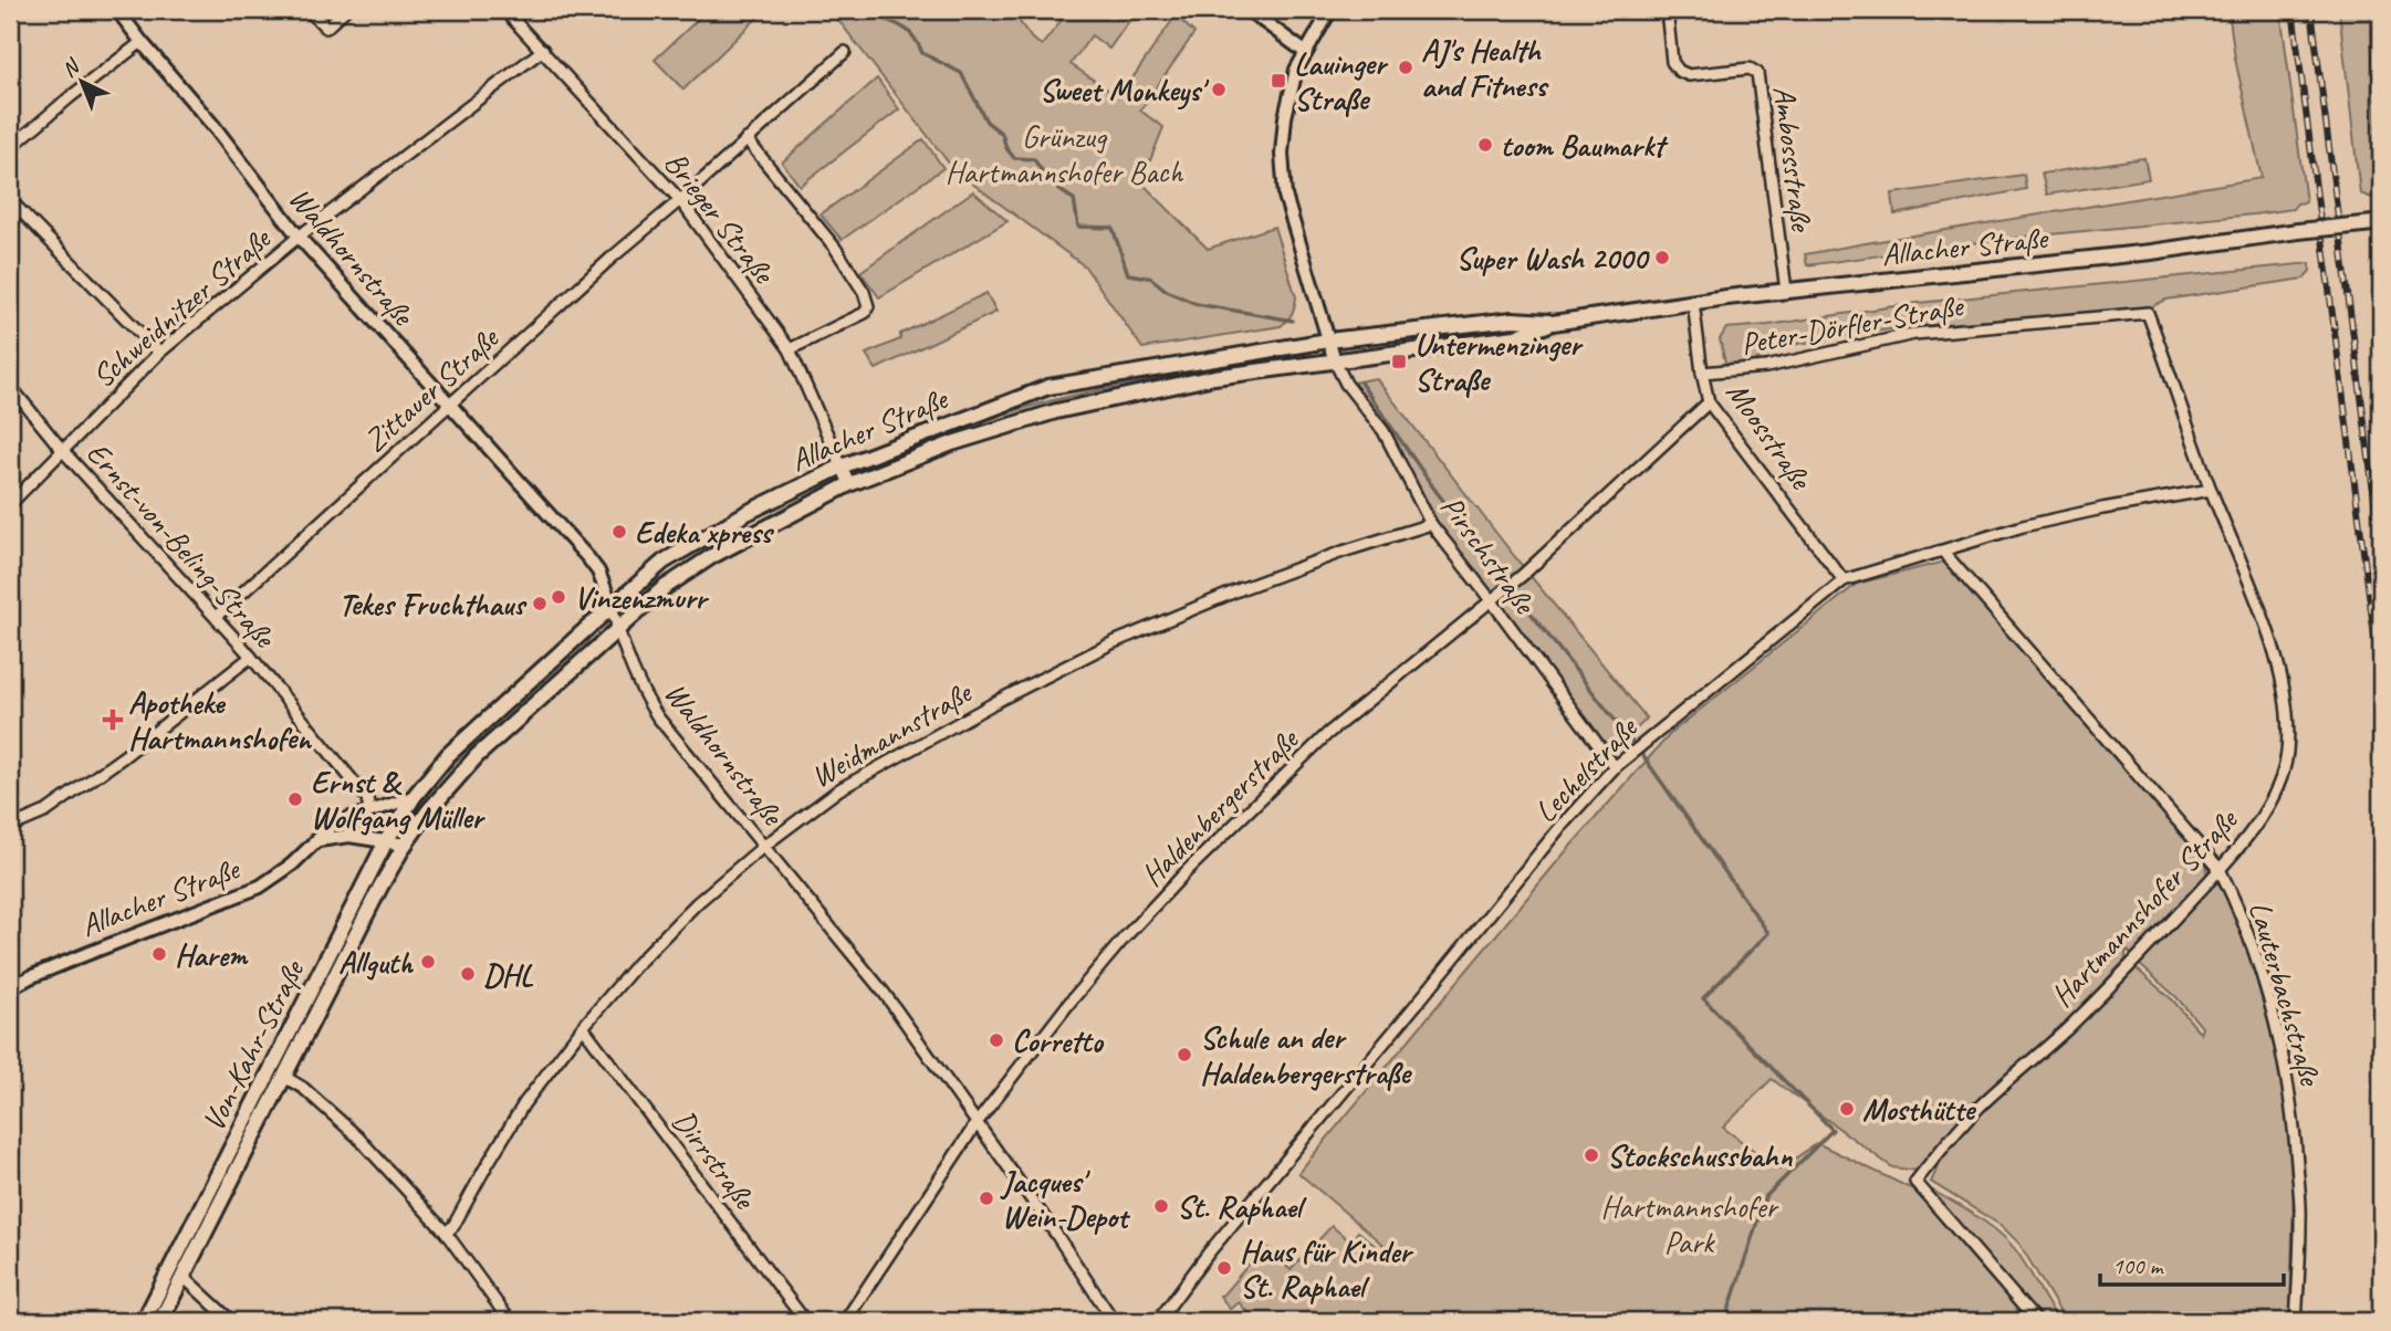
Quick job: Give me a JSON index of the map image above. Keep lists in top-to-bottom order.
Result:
{
  "streets": {
    "main road": ["Allacher Straße", "Von-Kahr-Straße"],
    "street": [
      "Ambossstraße",
      "Brieger Straße",
      "Waldhornstraße",
      "Schweidnitzer Straße",
      "Peter-Dörfler-Straße",
      "Zittauer Straße",
      "Moosstraße",
      "Ernst-von-Beling-Straße",
      "Pirschstraße",
      "Weidmannstraße",
      "Lechelstraße",
      "Haldenbergerstraße",
      "Hartmannshofer Straße",
      "Lauterbachstraße",
      "Dirrstraße"
    ]
  },
  "crossings": [
    ["Ambossstraße", "Allacher Straße"],
    ["Brieger Straße", "Allacher Straße"],
    ["Brieger Straße", "Schweidnitzer Straße"],
    ["Brieger Straße", "Zittauer Straße"],
    ["Allacher Straße", "Waldhornstraße"],
    ["Allacher Straße", "Moosstraße"],
    ["Allacher Straße", "Ernst-von-Beling-Straße"],
    ["Allacher Straße", "Pirschstraße"],
    ["Allacher Straße", "Von-Kahr-Straße"],
    ["Waldhornstraße", "Schweidnitzer Straße"],
    ["Waldhornstraße", "Zittauer Straße"],
    ["Waldhornstraße", "Weidmannstraße"],
    ["Waldhornstraße", "Haldenbergerstraße"],
    ["Schweidnitzer Straße", "Ernst-von-Beling-Straße"],
    ["Peter-Dörfler-Straße", "Moosstraße"],
    ["Peter-Dörfler-Straße", "Hartmannshofer Straße"],
    ["Zittauer Straße", "Ernst-von-Beling-Straße"],
    ["Moosstraße", "Lechelstraße"],
    ["Moosstraße", "Haldenbergerstraße"],
    ["Pirschstraße", "Weidmannstraße"],
    ["Pirschstraße", "Lechelstraße"],
    ["Pirschstraße", "Haldenbergerstraße"],
    ["Weidmannstraße", "Dirrstraße"],
    ["Lechelstraße", "Hartmannshofer Straße"],
    ["Lechelstraße", "Lauterbachstraße"],
    ["Hartmannshofer Straße", "Lauterbachstraße"]
  ],
  "parks": ["Grünzug Hartmannshofer Bach", "Hartmannshofer Park"],
  "places": {
    "other": [
      "AJ's Health and Fitness",
      "Sweet Monkeys'",
      "toom Baumarkt",
      "Super Wash 2000",
      "Edeka xpress",
      "Vinzenzmurr",
      "Tekes Fruchthaus",
      "Ernst & Wolfgang Müller",
      "Harem",
      "Allguth",
      "DHL",
      "Corretto",
      "Schule an der Haldenbergerstraße",
      "Mosthütte",
      "Stockschussbahn",
      "Jacques' Wein-Depot",
      "St. Raphael",
      "Haus für Kinder St. Raphael"
    ],
    "transit": ["Lauinger Straße", "Untermenzinger Straße"],
    "health": ["Apotheke Hartmannshofen"]
  },
  "scale_bar": "100 m",
  "north": "top left"
}
